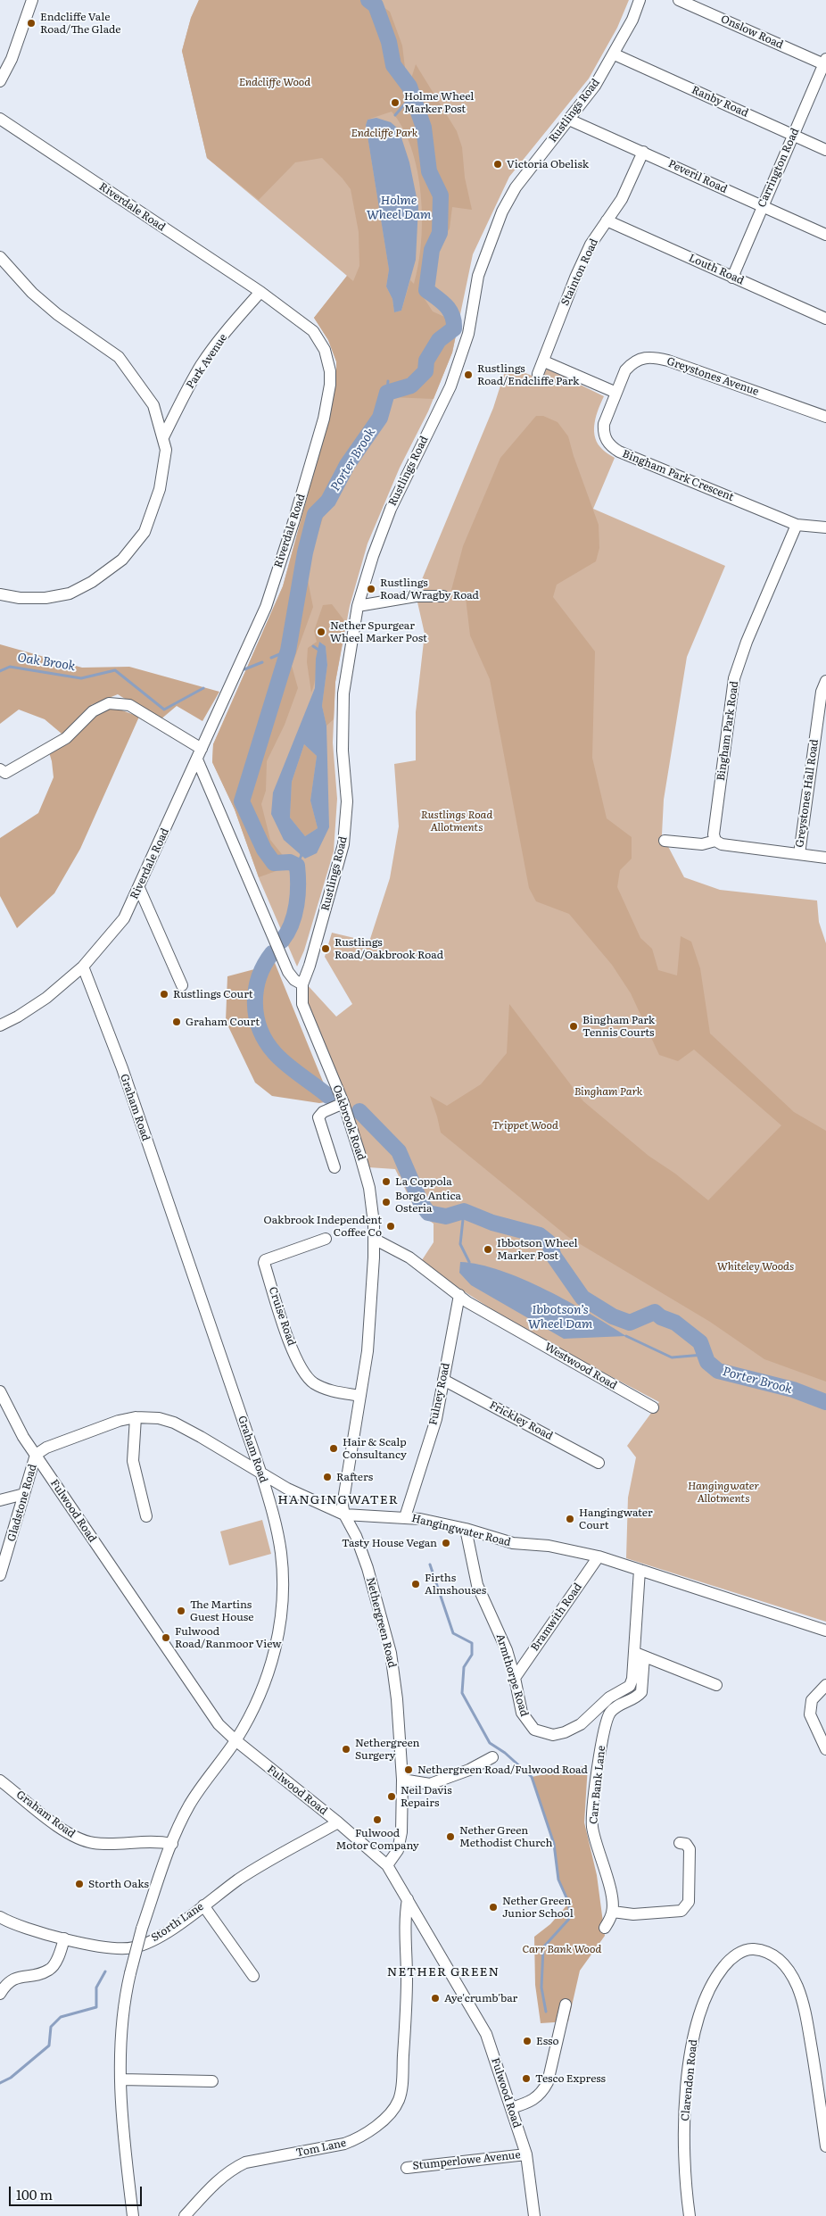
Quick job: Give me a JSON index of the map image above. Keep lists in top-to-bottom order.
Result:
{
  "streets": {
    "street": [
      "Onslow Road",
      "Ranby Road",
      "Rustlings Road",
      "Carrington Road",
      "Peveril Road",
      "Riverdale Road",
      "Louth Road",
      "Stainton Road",
      "Park Avenue",
      "Greystones Avenue",
      "Bingham Park Crescent",
      "Bingham Park Road",
      "Greystones Hall Road",
      "Graham Road",
      "Oakbrook Road",
      "Cruise Road",
      "Westwood Road",
      "Fulney Road",
      "Frickley Road",
      "Gladstone Road",
      "Fulwood Road",
      "Hangingwater Road",
      "Bramwith Road",
      "Nethergreen Road",
      "Armthorpe Road",
      "Carr Bank Lane",
      "Storth Lane",
      "Clarendon Road",
      "Tom Lane",
      "Stumperlowe Avenue"
    ]
  },
  "crossings": [
    ["Onslow Road", "Carrington Road"],
    ["Ranby Road", "Rustlings Road"],
    ["Ranby Road", "Carrington Road"],
    ["Rustlings Road", "Peveril Road"],
    ["Rustlings Road", "Oakbrook Road"],
    ["Carrington Road", "Peveril Road"],
    ["Carrington Road", "Louth Road"],
    ["Peveril Road", "Stainton Road"],
    ["Riverdale Road", "Park Avenue"],
    ["Riverdale Road", "Graham Road"],
    ["Louth Road", "Stainton Road"],
    ["Greystones Avenue", "Bingham Park Crescent"],
    ["Bingham Park Crescent", "Bingham Park Road"],
    ["Graham Road", "Fulwood Road"],
    ["Graham Road", "Hangingwater Road"],
    ["Oakbrook Road", "Cruise Road"],
    ["Oakbrook Road", "Westwood Road"],
    ["Oakbrook Road", "Hangingwater Road"],
    ["Oakbrook Road", "Nethergreen Road"],
    ["Westwood Road", "Fulney Road"],
    ["Fulney Road", "Frickley Road"],
    ["Fulney Road", "Hangingwater Road"],
    ["Gladstone Road", "Fulwood Road"],
    ["Gladstone Road", "Hangingwater Road"],
    ["Fulwood Road", "Hangingwater Road"],
    ["Fulwood Road", "Nethergreen Road"],
    ["Fulwood Road", "Storth Lane"],
    ["Fulwood Road", "Tom Lane"],
    ["Fulwood Road", "Stumperlowe Avenue"],
    ["Hangingwater Road", "Bramwith Road"],
    ["Hangingwater Road", "Nethergreen Road"],
    ["Hangingwater Road", "Armthorpe Road"],
    ["Bramwith Road", "Armthorpe Road"],
    ["Armthorpe Road", "Carr Bank Lane"]
  ],
  "districts": ["HANGINGWATER", "NETHER GREEN"],
  "water": [
    "Holme Wheel Dam",
    "Porter Brook",
    "Oak Brook",
    "Ibbotson’s Wheel Dam"
  ],
  "parks": [
    "Endcliffe Wood",
    "Endcliffe Park",
    "Rustlings Road Allotments",
    "Bingham Park",
    "Trippet Wood",
    "Whiteley Woods",
    "Hangingwater Allotments",
    "Carr Bank Wood"
  ],
  "places": [
    "Endcliffe Vale Road/The Glade",
    "Holme Wheel Marker Post",
    "Victoria Obelisk",
    "Rustlings Road/Endcliffe Park",
    "Rustlings Road/Wragby Road",
    "Nether Spurgear Wheel Marker Post",
    "Rustlings Road/Oakbrook Road",
    "Rustlings Court",
    "Graham Court",
    "Bingham Park Tennis Courts",
    "La Coppola",
    "Borgo Antica Osteria",
    "Oakbrook Independent Coffee Co",
    "Ibbotson Wheel Marker Post",
    "Hair & Scalp Consultancy",
    "Rafters",
    "Hangingwater Court",
    "Tasty House Vegan",
    "Firths Almshouses",
    "The Martins Guest House",
    "Fulwood Road/Ranmoor View",
    "Nethergreen Surgery",
    "Nethergreen Road/Fulwood Road",
    "Neil Davis Repairs",
    "Fulwood Motor Company",
    "Nether Green Methodist Church",
    "Storth Oaks",
    "Nether Green Junior School",
    "Aye'crumb'bar",
    "Esso",
    "Tesco Express"
  ],
  "scale_bar": "100 m"
}
